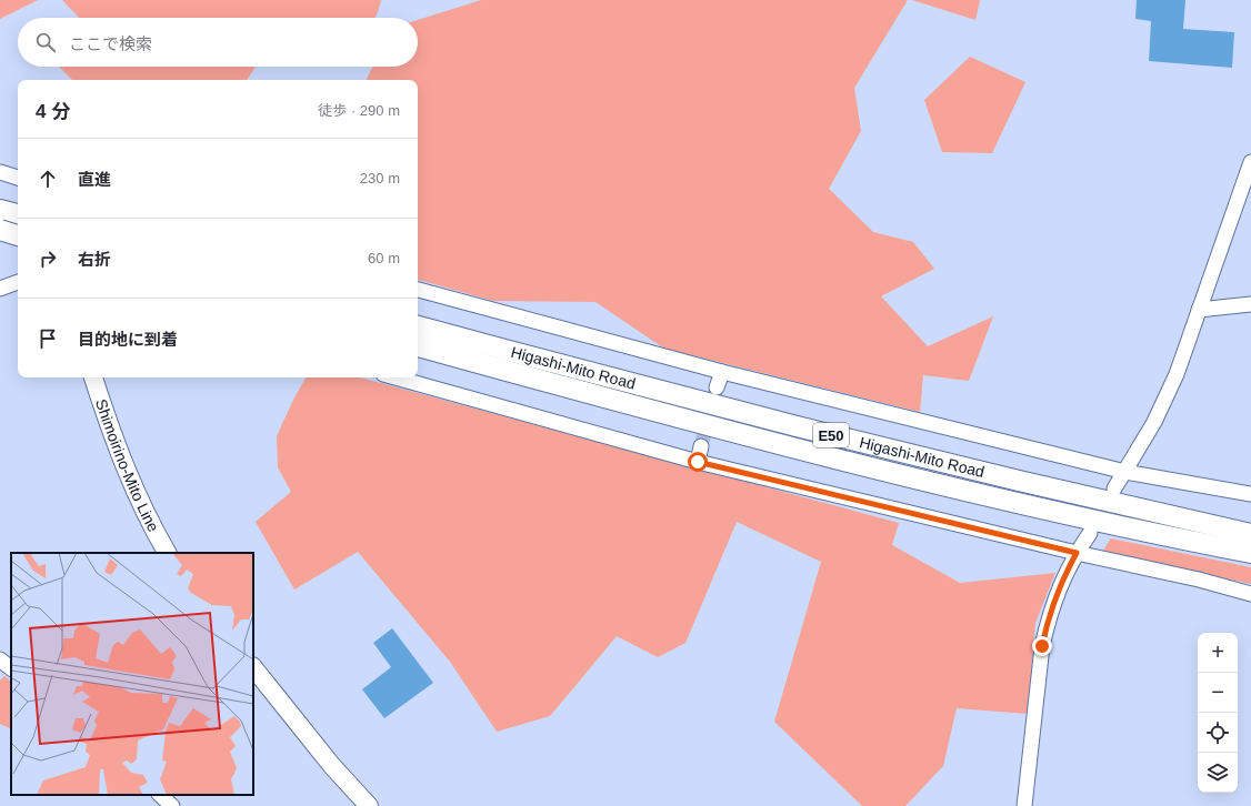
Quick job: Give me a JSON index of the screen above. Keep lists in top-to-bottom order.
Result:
{
  "streets": {
    "highway": ["Higashi-Mito Road", "E50"],
    "main road": ["Shimoirino-Mito Line"]
  },
  "page": {
    "search": "ここで検索",
    "heading": ["4 分", "徒歩 · 290 m"],
    "list": [
      ["直進", "230 m"],
      ["右折", "60 m"],
      "目的地に到着"
    ],
    "map_buttons": ["+", "−"]
  }
}
